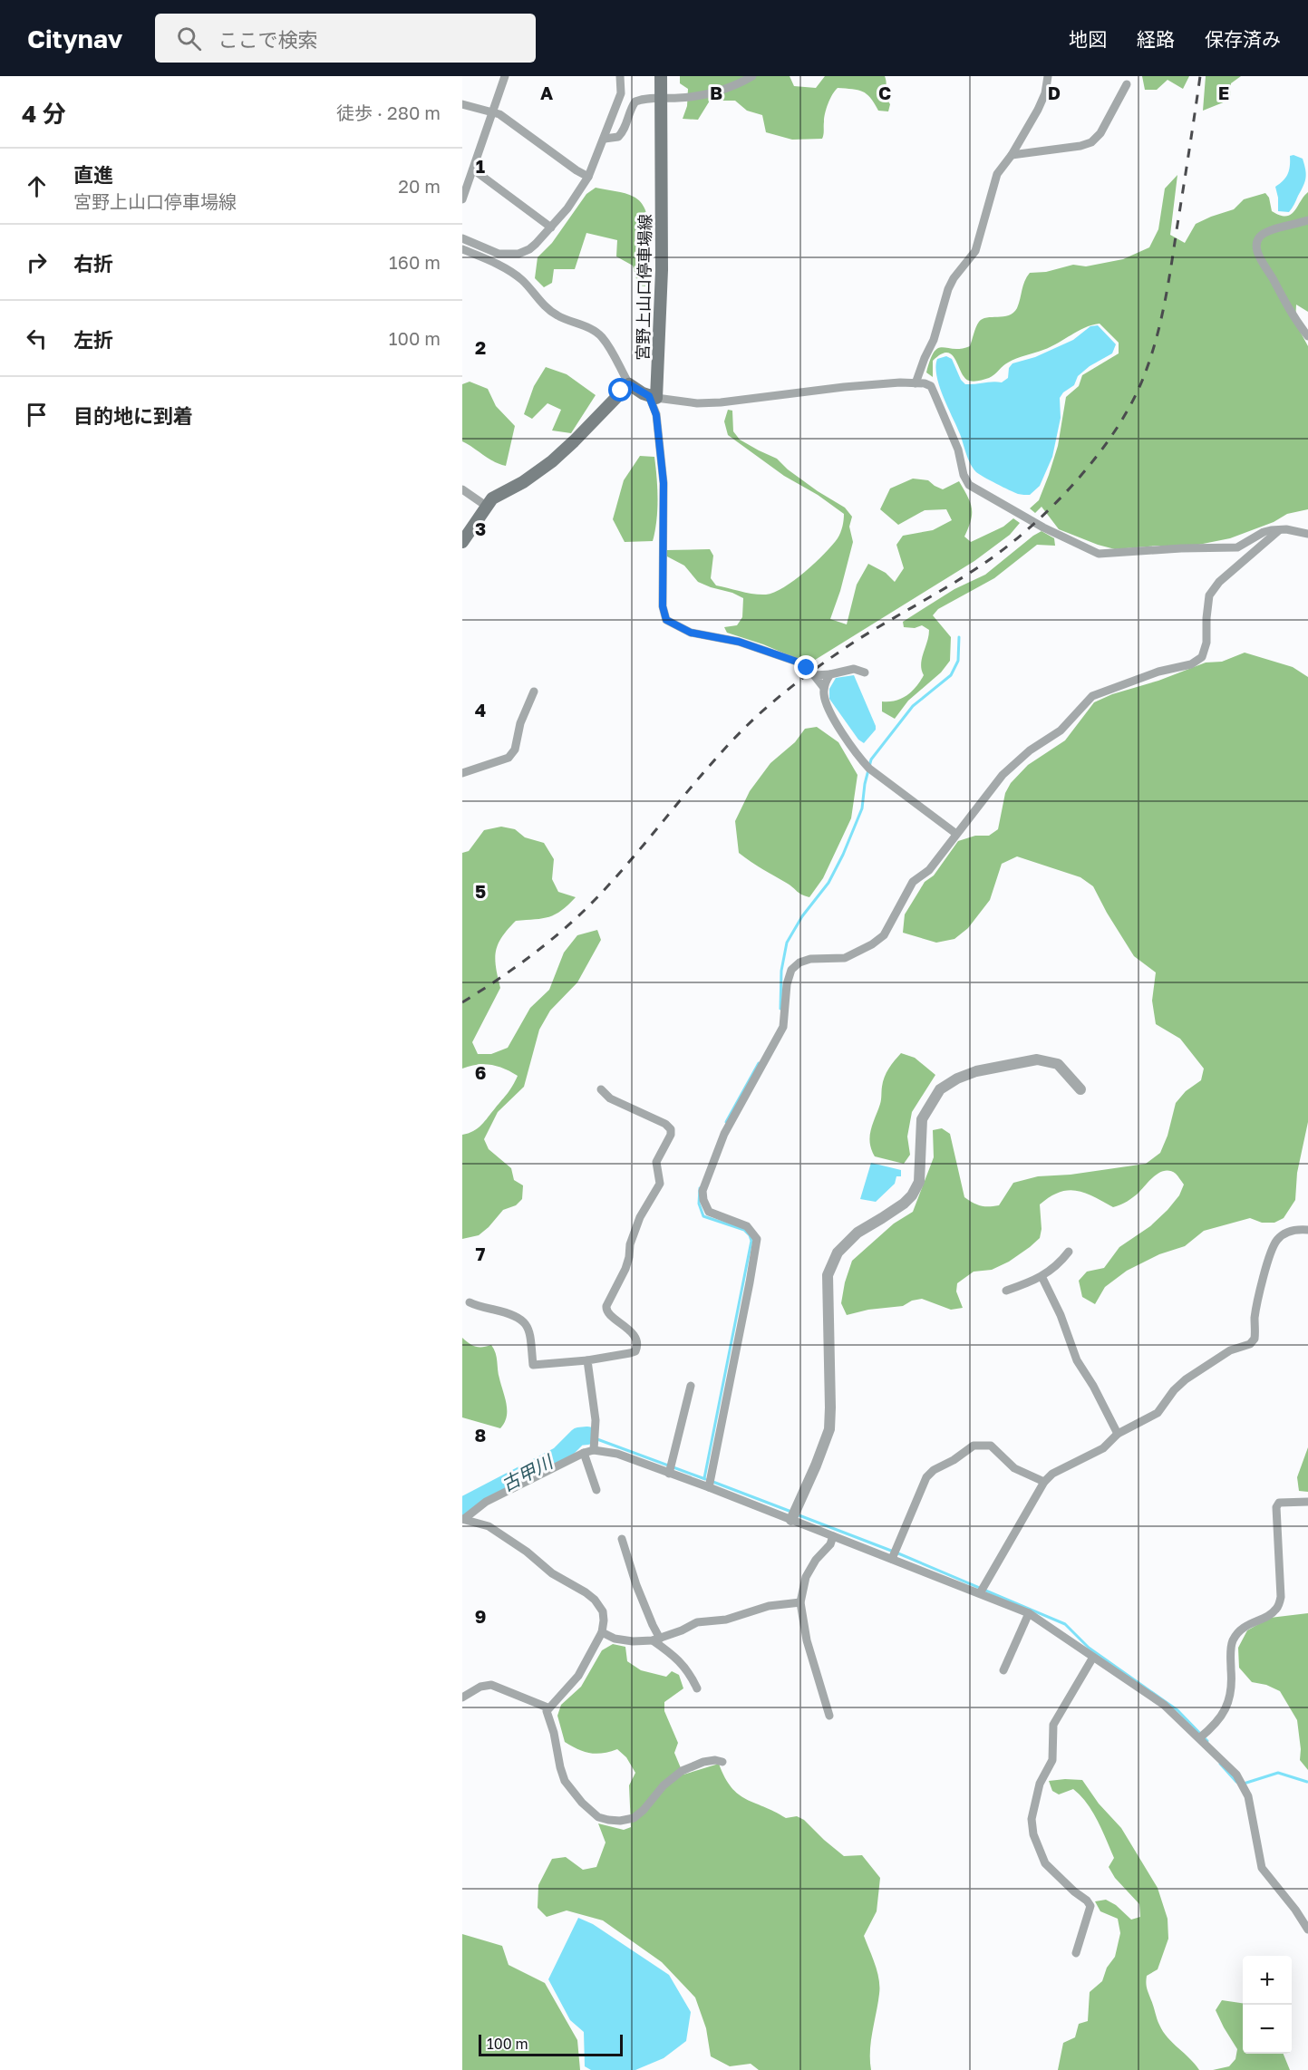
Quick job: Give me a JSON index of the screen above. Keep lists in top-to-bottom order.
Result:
{
  "streets": {
    "main road": ["宮野上山口停車場線"]
  },
  "water": ["古甲川"],
  "scale_bar": "100 m",
  "page": {
    "header": "Citynav",
    "search": "ここで検索",
    "nav": ["地図", "経路", "保存済み"],
    "heading": ["4 分", "徒歩 · 280 m"],
    "list": [
      ["直進", "宮野上山口停車場線", "20 m"],
      ["右折", "160 m"],
      ["左折", "100 m"],
      "目的地に到着"
    ],
    "map_buttons": ["+", "−"],
    "scale": "100 m"
  },
  "grid": {
    "columns": [
      "A",
      "B",
      "C",
      "D",
      "E"
    ],
    "rows": [
      "1",
      "2",
      "3",
      "4",
      "5",
      "6",
      "7",
      "8",
      "9"
    ]
  }
}
